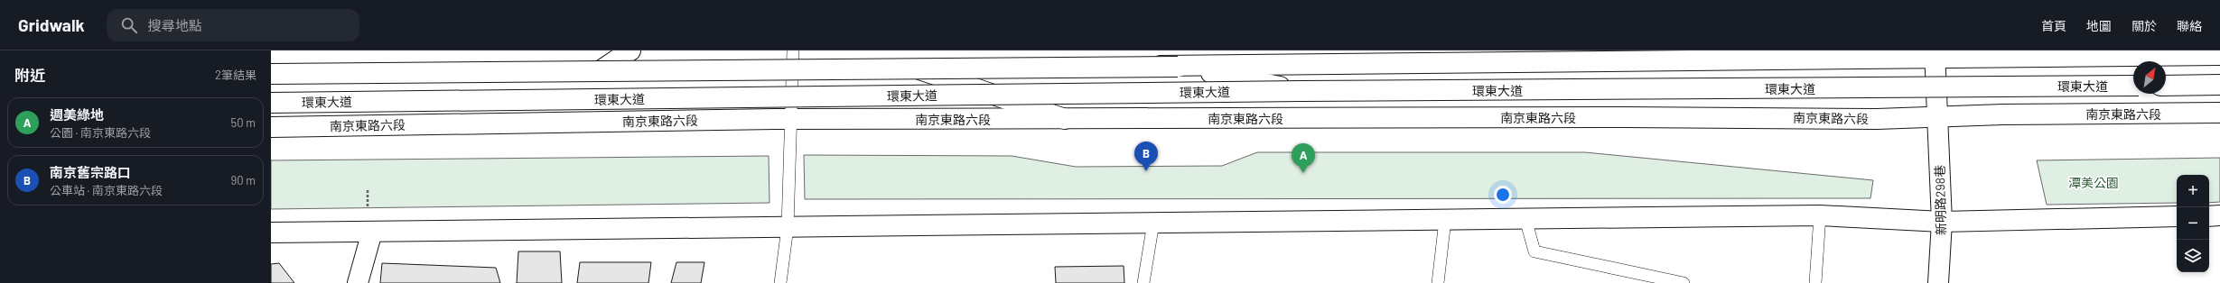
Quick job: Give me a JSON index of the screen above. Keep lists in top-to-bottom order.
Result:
{
  "streets": {
    "main road": ["環東大道", "南京東路六段", "新明路298巷"]
  },
  "crossings": [
    ["南京東路六段", "新明路298巷"]
  ],
  "parks": ["潭美公園"],
  "north": "top right",
  "page": {
    "header": "Gridwalk",
    "search": "搜尋地點",
    "nav": [
      "首頁",
      "地圖",
      "關於",
      "聯絡"
    ],
    "heading": ["附近", "2筆結果"],
    "list": [
      {
        "mark": "A",
        "name": "週美綠地",
        "note": "公園 · 南京東路六段",
        "value": "50 m"
      },
      {
        "mark": "B",
        "name": "南京舊宗路口",
        "note": "公車站 · 南京東路六段",
        "value": "90 m"
      }
    ],
    "pins": ["B", "A"],
    "map_buttons": ["+", "−"]
  }
}
